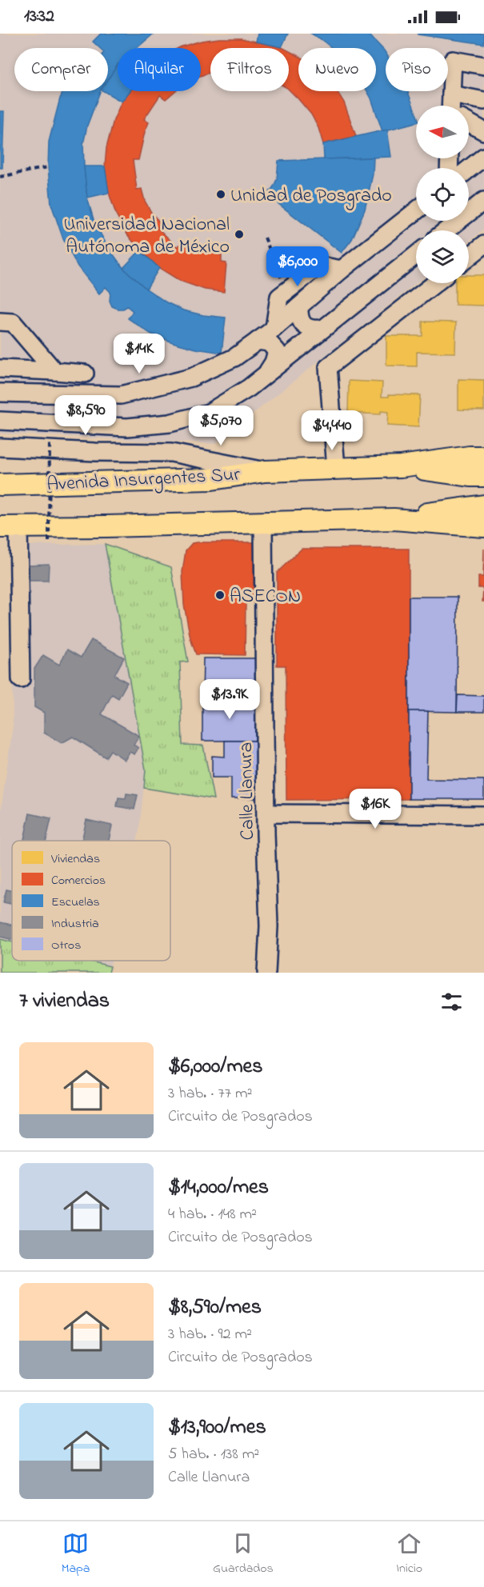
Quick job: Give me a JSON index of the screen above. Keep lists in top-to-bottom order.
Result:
{
  "streets": {
    "main road": ["Avenida Insurgentes Sur"],
    "street": ["Calle Llanura"]
  },
  "places": ["Unidad de Posgrado", "Universidad Nacional Autónoma de México", "ASECON"],
  "legend": [
    "Viviendas",
    "Comercios",
    "Escuelas",
    "Industria",
    "Otros"
  ],
  "north": "left",
  "page": {
    "status": "13:32",
    "chip": [
      "Comprar",
      "Alquilar",
      "Filtros",
      "Nuevo",
      "Piso"
    ],
    "price": [
      "$6,000",
      "$14K",
      "$8,590",
      "$5,070",
      "$4,440",
      "$13.9K",
      "$16K"
    ],
    "heading": "7 viviendas",
    "list": [
      {
        "name": "$6,000/mes",
        "note": "3 hab. · 77 m² · Circuito de Posgrados"
      },
      {
        "name": "$14,000/mes",
        "note": "4 hab. · 148 m² · Circuito de Posgrados"
      },
      {
        "name": "$8,590/mes",
        "note": "3 hab. · 92 m² · Circuito de Posgrados"
      },
      {
        "name": "$13,900/mes",
        "note": "5 hab. · 138 m² · Calle Llanura"
      }
    ],
    "tabs": ["Mapa", "Guardados", "Inicio"]
  }
}
